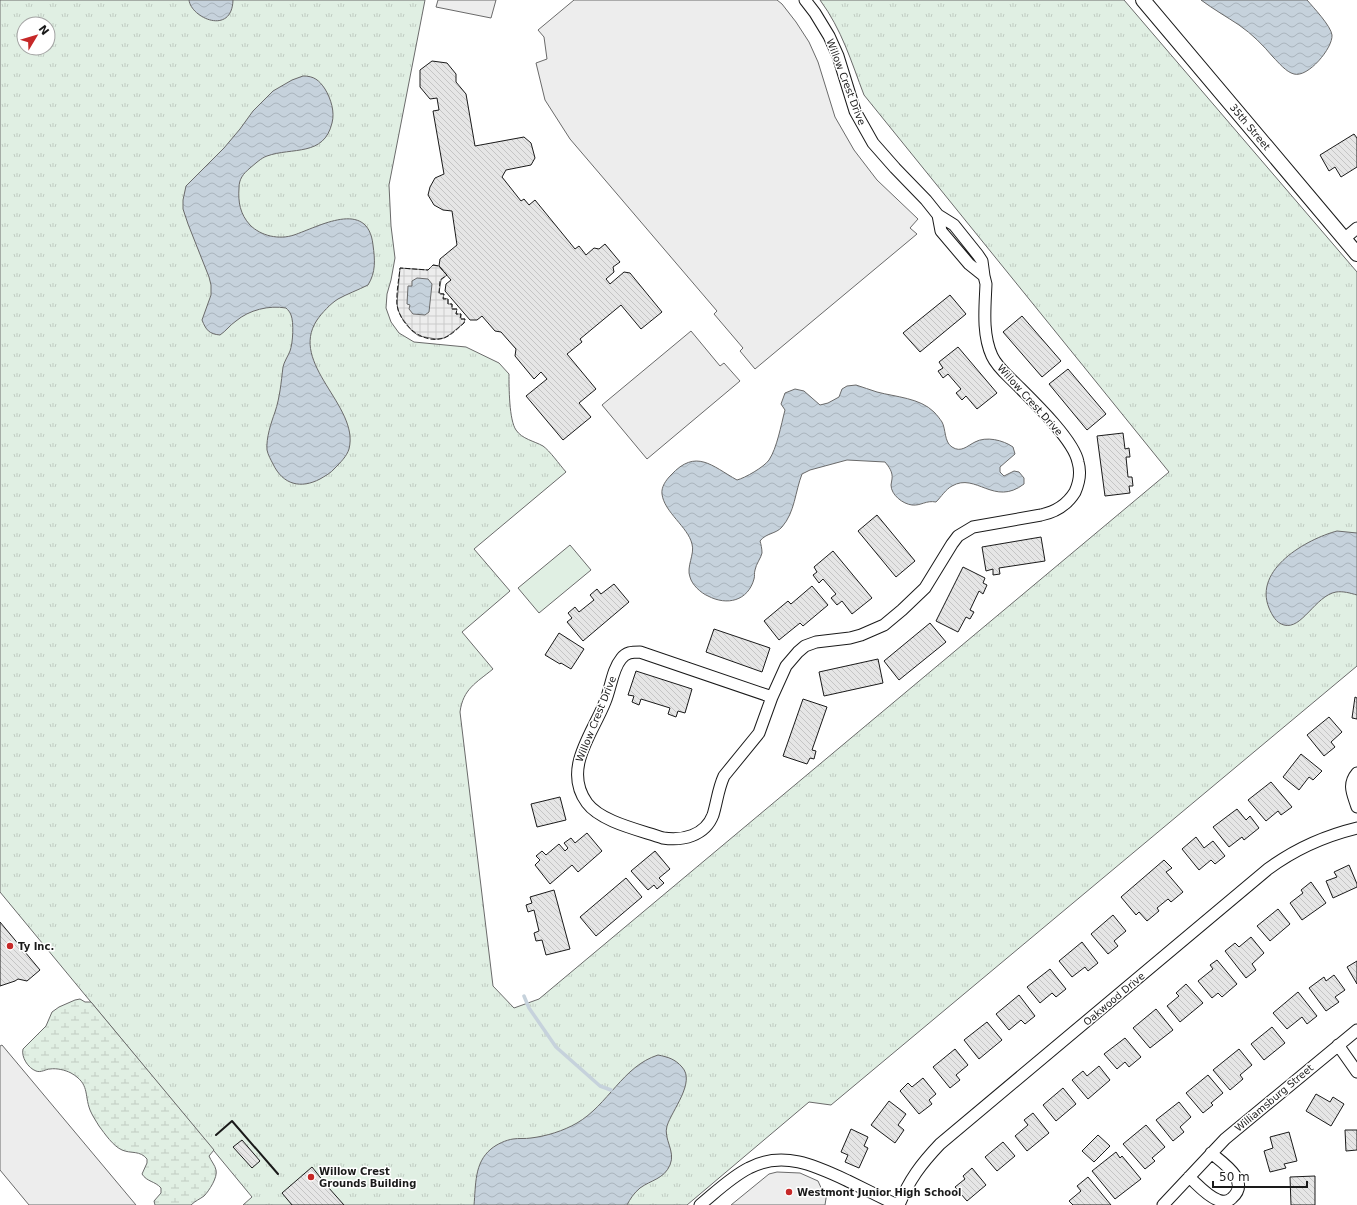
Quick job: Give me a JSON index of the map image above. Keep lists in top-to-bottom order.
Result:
{
  "streets": {
    "street": [
      "Willow Crest Drive",
      "35th Street",
      "Oakwood Drive",
      "Williamsburg Street"
    ]
  },
  "places": ["Ty Inc.", "Willow Crest Grounds Building", "Westmont Junior High School"],
  "scale_bar": "50 m",
  "north": "top right"
}
